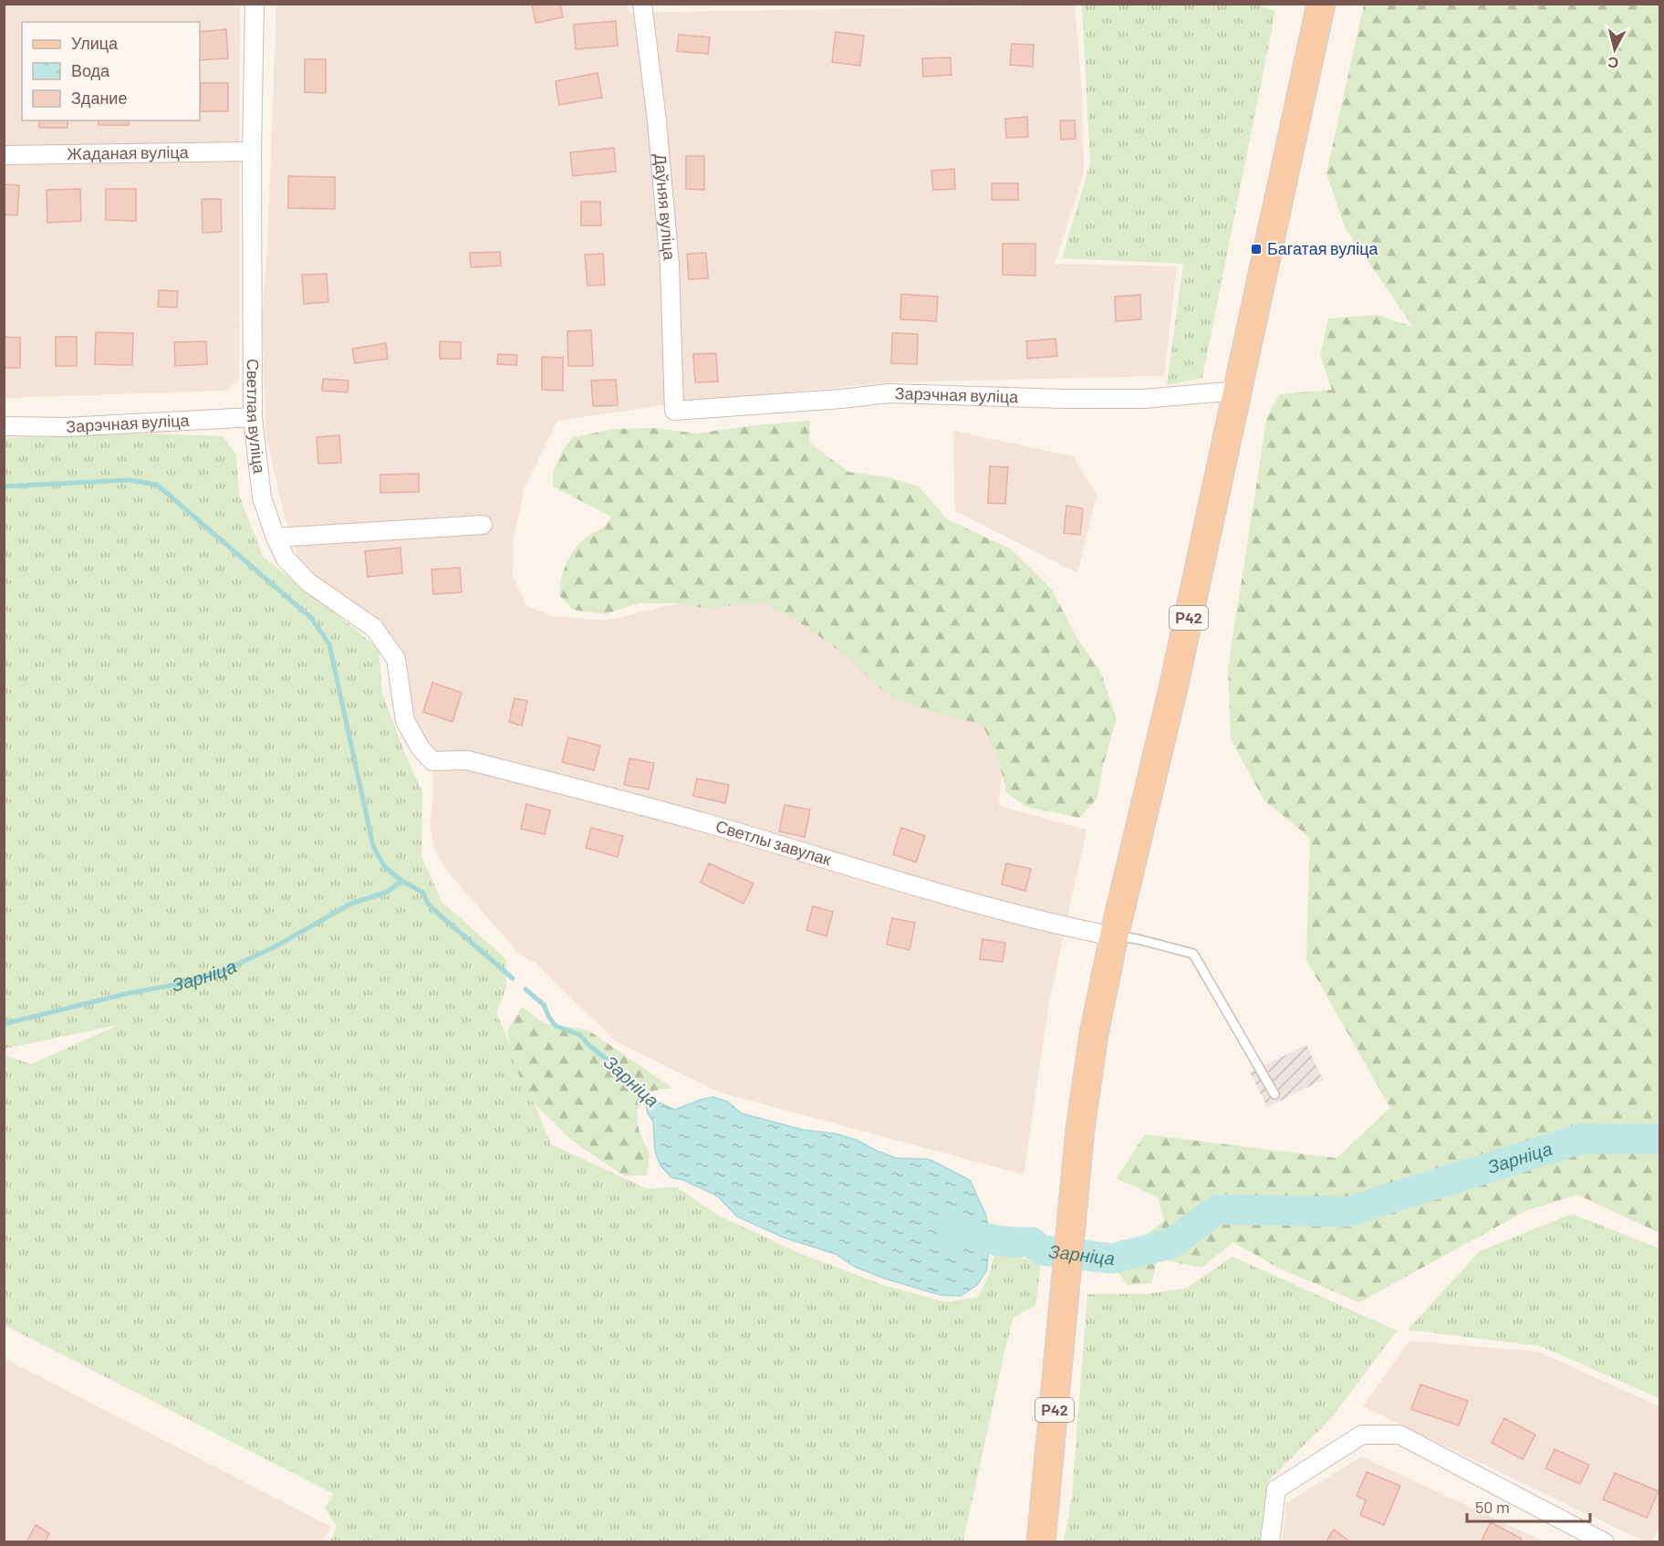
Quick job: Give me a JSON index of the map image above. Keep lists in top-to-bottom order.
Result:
{
  "streets": {
    "main road": ["Р42"],
    "street": [
      "Жаданая вуліца",
      "Даўняя вуліца",
      "Зарэчная вуліца",
      "Светлая вуліца",
      "Светлы завулак"
    ]
  },
  "crossings": [
    ["Жаданая вуліца", "Светлая вуліца"],
    ["Даўняя вуліца", "Зарэчная вуліца"],
    ["Зарэчная вуліца", "Светлая вуліца"],
    ["Зарэчная вуліца", "Р42"],
    ["Светлая вуліца", "Светлы завулак"],
    ["Р42", "Светлы завулак"]
  ],
  "water": ["Зарніца"],
  "places": {
    "transit": ["Багатая вуліца"]
  },
  "legend": ["Улица", "Вода", "Здание"],
  "scale_bar": "50 m",
  "north": "bottom"
}
